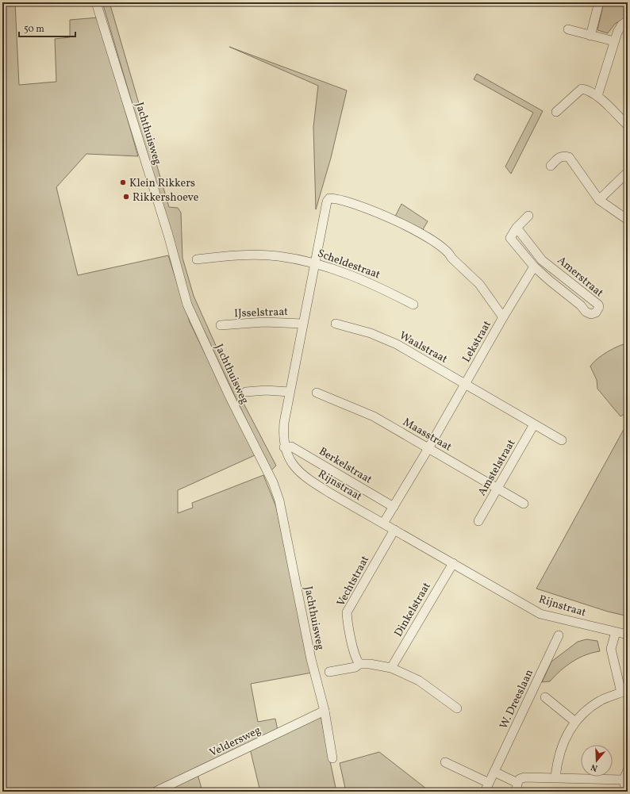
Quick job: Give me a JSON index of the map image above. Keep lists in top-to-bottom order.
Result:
{
  "streets": {
    "street": [
      "Jachthuisweg",
      "Scheldestraat",
      "Amerstraat",
      "IJsselstraat",
      "Lekstraat",
      "Waalstraat",
      "Maasstraat",
      "Berkelstraat",
      "Amstelstraat",
      "Rijnstraat",
      "Vechtstraat",
      "Dinkelstraat",
      "W. Dreeslaan",
      "Veldersweg"
    ]
  },
  "crossings": [
    ["Jachthuisweg", "Veldersweg"],
    ["Scheldestraat", "Rijnstraat"],
    ["IJsselstraat", "Rijnstraat"],
    ["Lekstraat", "Waalstraat"],
    ["Lekstraat", "Maasstraat"],
    ["Lekstraat", "Berkelstraat"],
    ["Lekstraat", "Rijnstraat"],
    ["Waalstraat", "Amstelstraat"],
    ["Maasstraat", "Amstelstraat"],
    ["Berkelstraat", "Rijnstraat"],
    ["Rijnstraat", "Vechtstraat"],
    ["Rijnstraat", "Dinkelstraat"]
  ],
  "places": ["Klein Rikkers", "Rikkershoeve"],
  "scale_bar": "50 m",
  "north": "bottom"
}
